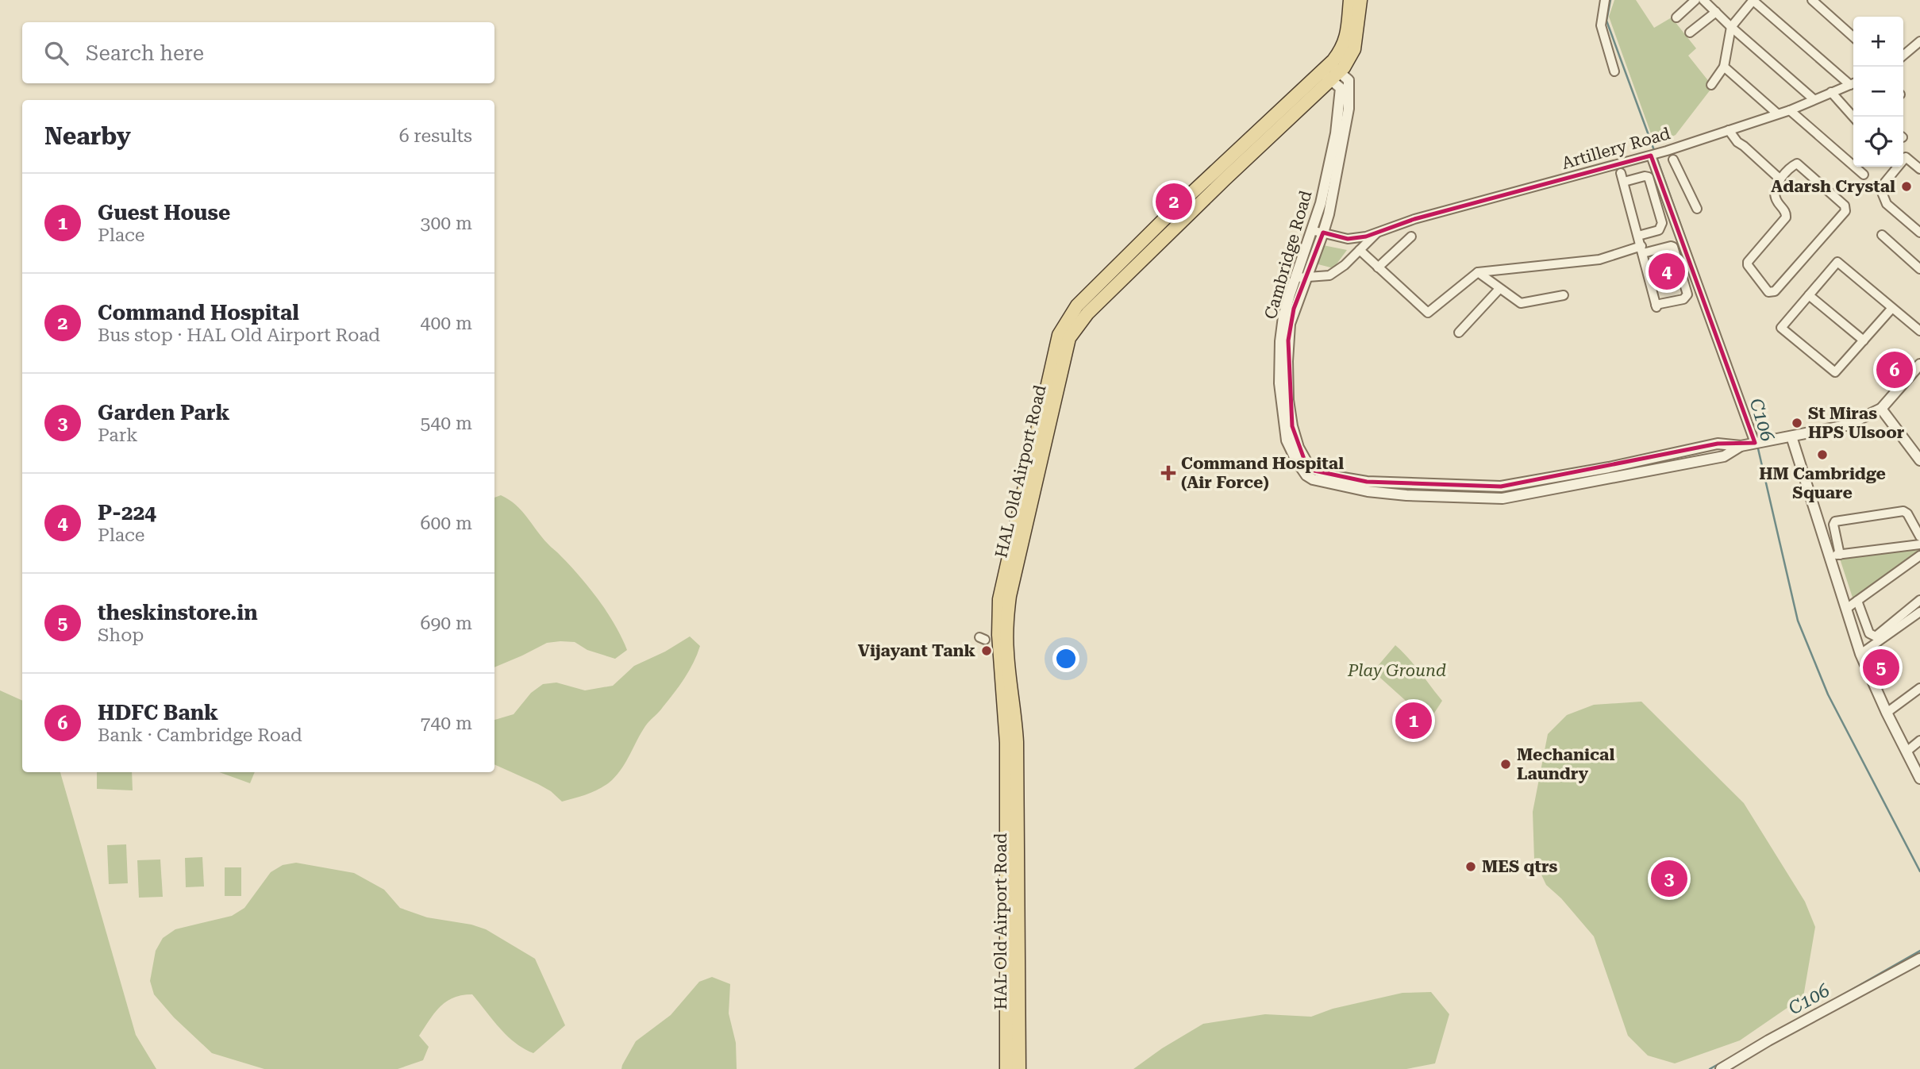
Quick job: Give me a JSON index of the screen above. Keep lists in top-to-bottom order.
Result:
{
  "streets": {
    "main road": ["HAL Old Airport Road"],
    "street": ["Artillery Road", "Cambridge Road"]
  },
  "crossings": [
    ["Artillery Road", "Cambridge Road"],
    ["Cambridge Road", "HAL Old Airport Road"]
  ],
  "water": ["C106"],
  "parks": ["Play Ground"],
  "places": {
    "other": [
      "Adarsh Crystal",
      "St Miras HPS Ulsoor",
      "HM Cambridge Square",
      "Vijayant Tank",
      "Mechanical Laundry",
      "MES qtrs"
    ],
    "health": ["Command Hospital (Air Force)"]
  },
  "page": {
    "map_buttons": ["+", "−"],
    "search": "Search here",
    "heading": ["Nearby", "6 results"],
    "list": [
      {
        "mark": "1",
        "name": "Guest House",
        "note": "Place",
        "value": "300 m"
      },
      {
        "mark": "2",
        "name": "Command Hospital",
        "note": "Bus stop · HAL Old Airport Road",
        "value": "400 m"
      },
      {
        "mark": "3",
        "name": "Garden Park",
        "note": "Park",
        "value": "540 m"
      },
      {
        "mark": "4",
        "name": "P-224",
        "note": "Place",
        "value": "600 m"
      },
      {
        "mark": "5",
        "name": "theskinstore.in",
        "note": "Shop",
        "value": "690 m"
      },
      {
        "mark": "6",
        "name": "HDFC Bank",
        "note": "Bank · Cambridge Road",
        "value": "740 m"
      }
    ],
    "pins": [
      "2",
      "4",
      "6",
      "5",
      "1",
      "3"
    ]
  }
}
